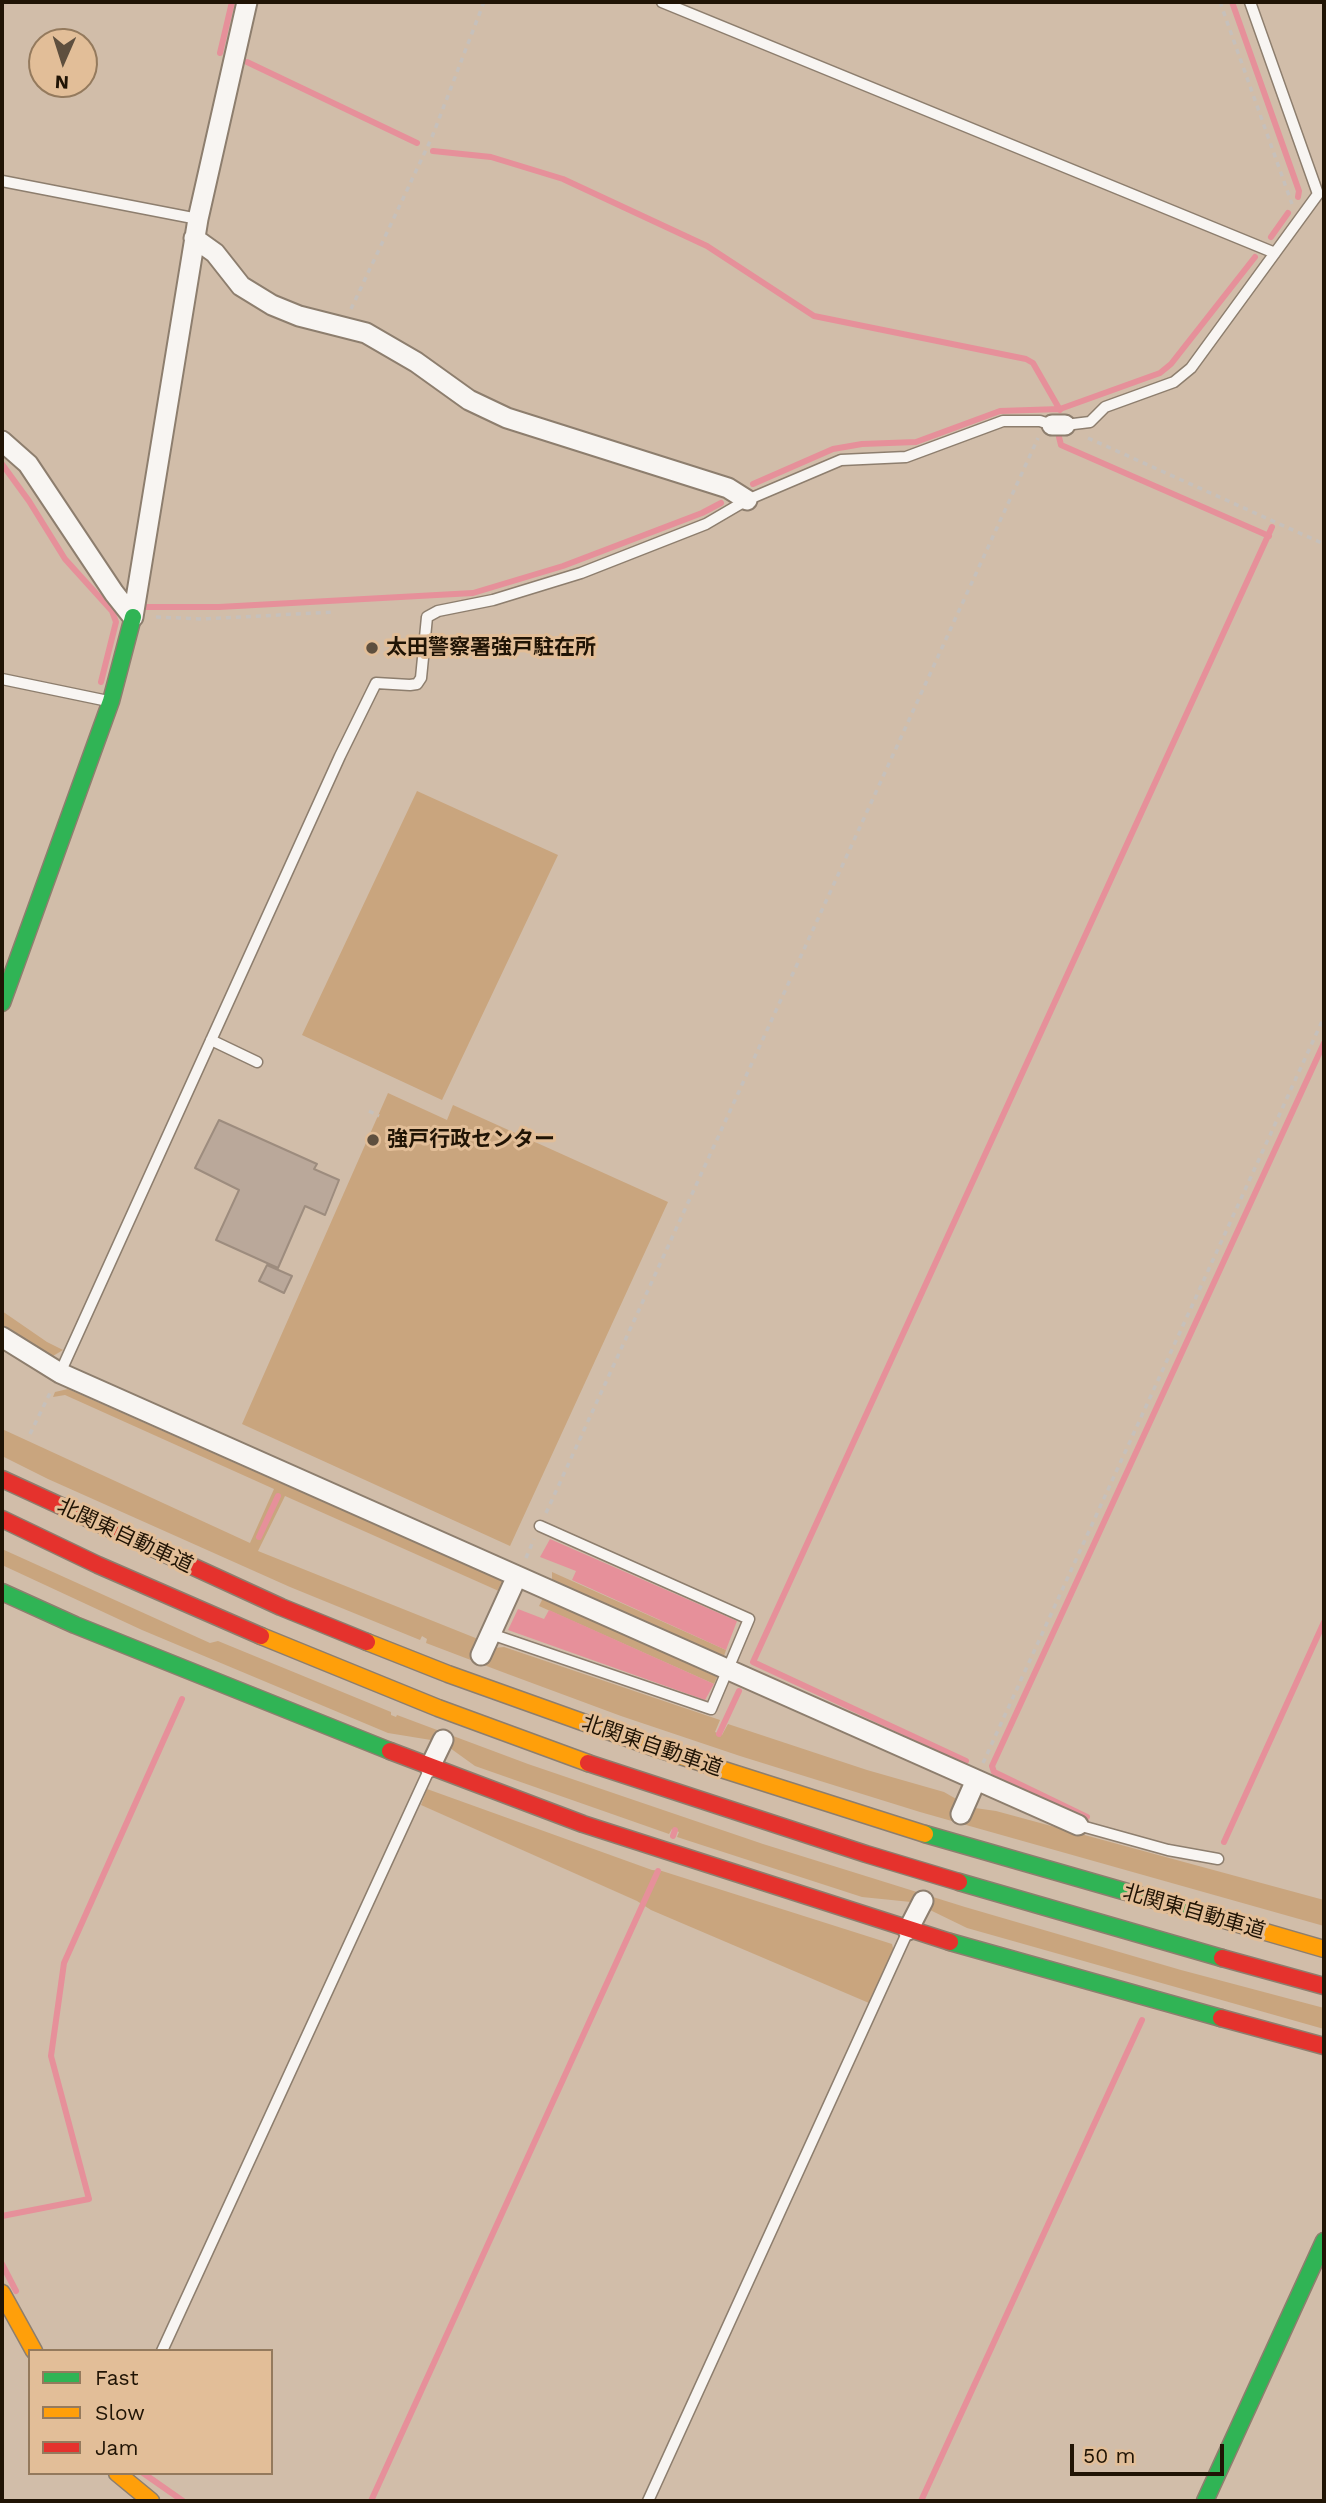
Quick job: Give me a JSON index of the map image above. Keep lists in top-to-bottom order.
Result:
{
  "streets": {
    "main road": ["北関東自動車道"]
  },
  "places": ["太田警察署強戸駐在所", "強戸行政センター"],
  "legend": ["Fast", "Slow", "Jam"],
  "scale_bar": "50 m",
  "north": "bottom"
}
